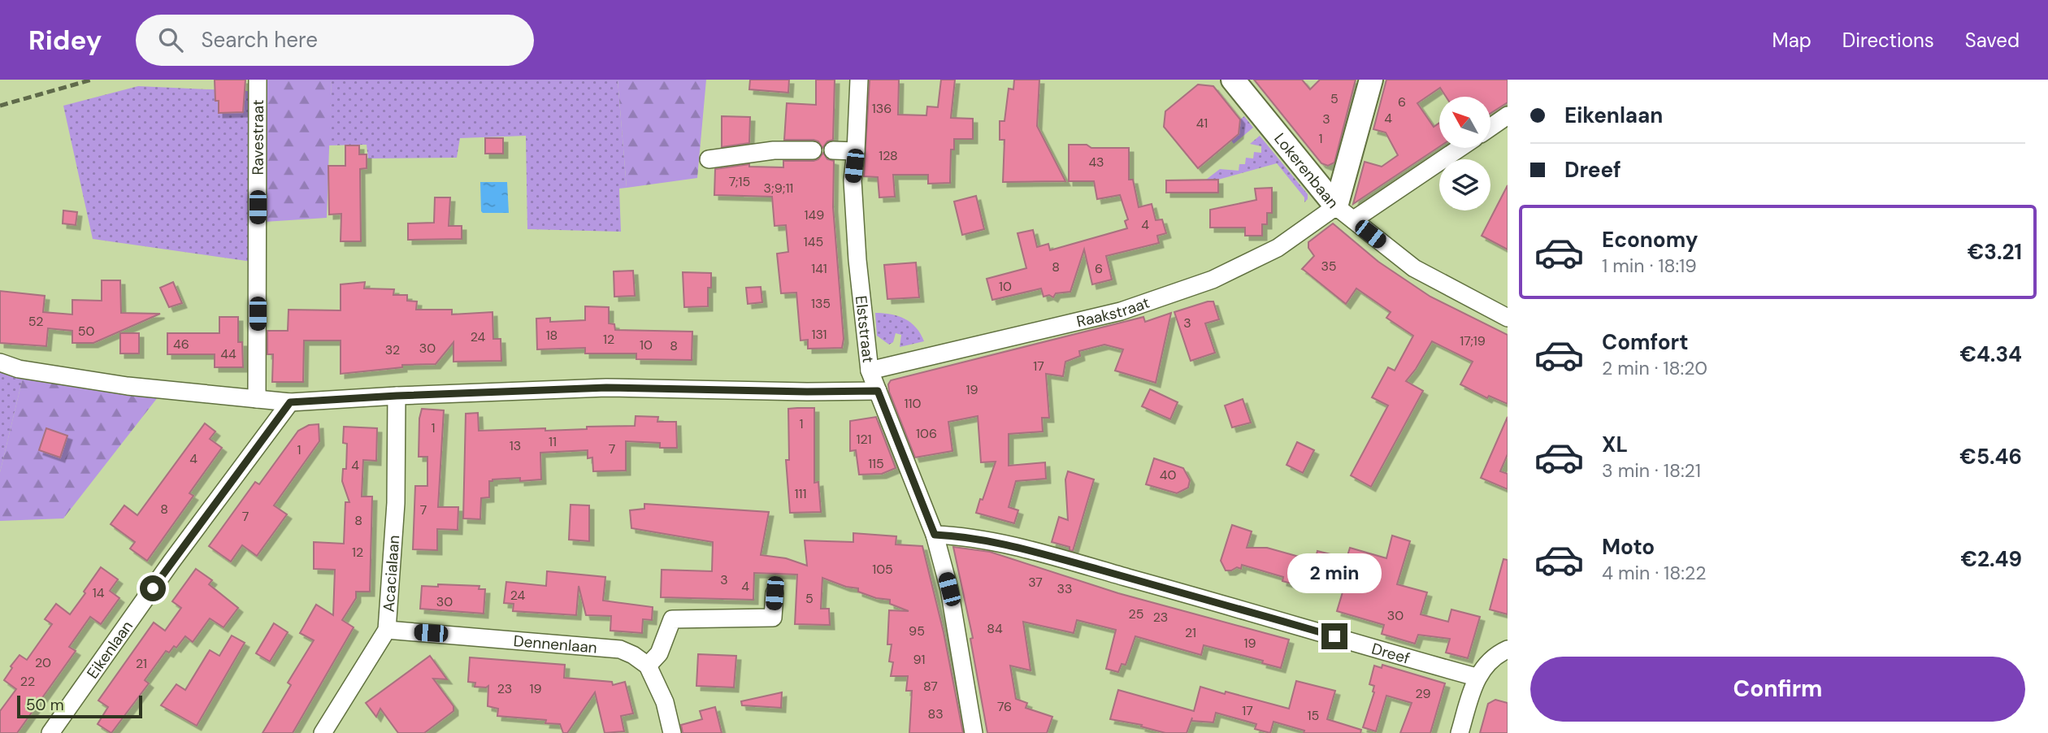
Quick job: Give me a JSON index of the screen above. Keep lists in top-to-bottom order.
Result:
{
  "streets": {
    "street": [
      "Ravestraat",
      "Lokerenbaan",
      "Raakstraat",
      "Elststraat",
      "Acacialaan",
      "Dennenlaan",
      "Eikenlaan",
      "Dreef"
    ]
  },
  "crossings": [
    ["Lokerenbaan", "Raakstraat"],
    ["Raakstraat", "Elststraat"],
    ["Elststraat", "Dreef"],
    ["Acacialaan", "Dennenlaan"]
  ],
  "house_numbers": [
    "5",
    "6",
    "136",
    "4",
    "3",
    "41",
    "1",
    "128",
    "43",
    "7;15",
    "3;9;11",
    "149",
    "4",
    "145",
    "35",
    "8",
    "141",
    "6",
    "10",
    "135",
    "52",
    "3",
    "50",
    "131",
    "18",
    "24",
    "12",
    "17;19",
    "46",
    "10",
    "8",
    "30",
    "32",
    "44",
    "17",
    "19",
    "110",
    "1",
    "1",
    "106",
    "121",
    "11",
    "13",
    "7",
    "1",
    "4",
    "115",
    "4",
    "40",
    "111",
    "8",
    "7",
    "7",
    "8",
    "12",
    "105",
    "3",
    "37",
    "4",
    "33",
    "14",
    "24",
    "5",
    "30",
    "25",
    "30",
    "23",
    "84",
    "95",
    "21",
    "19",
    "91",
    "20",
    "21",
    "22",
    "87",
    "23",
    "19",
    "29",
    "76",
    "17",
    "83",
    "15"
  ],
  "scale_bar": "50 m",
  "north": "top left",
  "page": {
    "header": "Ridey",
    "search": "Search here",
    "nav": ["Map", "Directions", "Saved"],
    "banner": ["Eikenlaan", "Dreef"],
    "list": [
      {
        "name": "Economy",
        "note": "1 min · 18:19",
        "value": "€3.21"
      },
      {
        "name": "Comfort",
        "note": "2 min · 18:20",
        "value": "€4.34"
      },
      {
        "name": "XL",
        "note": "3 min · 18:21",
        "value": "€5.46"
      },
      {
        "name": "Moto",
        "note": "4 min · 18:22",
        "value": "€2.49"
      }
    ],
    "bubble": "2 min",
    "buttons": "Confirm",
    "scale": "50 m"
  }
}
